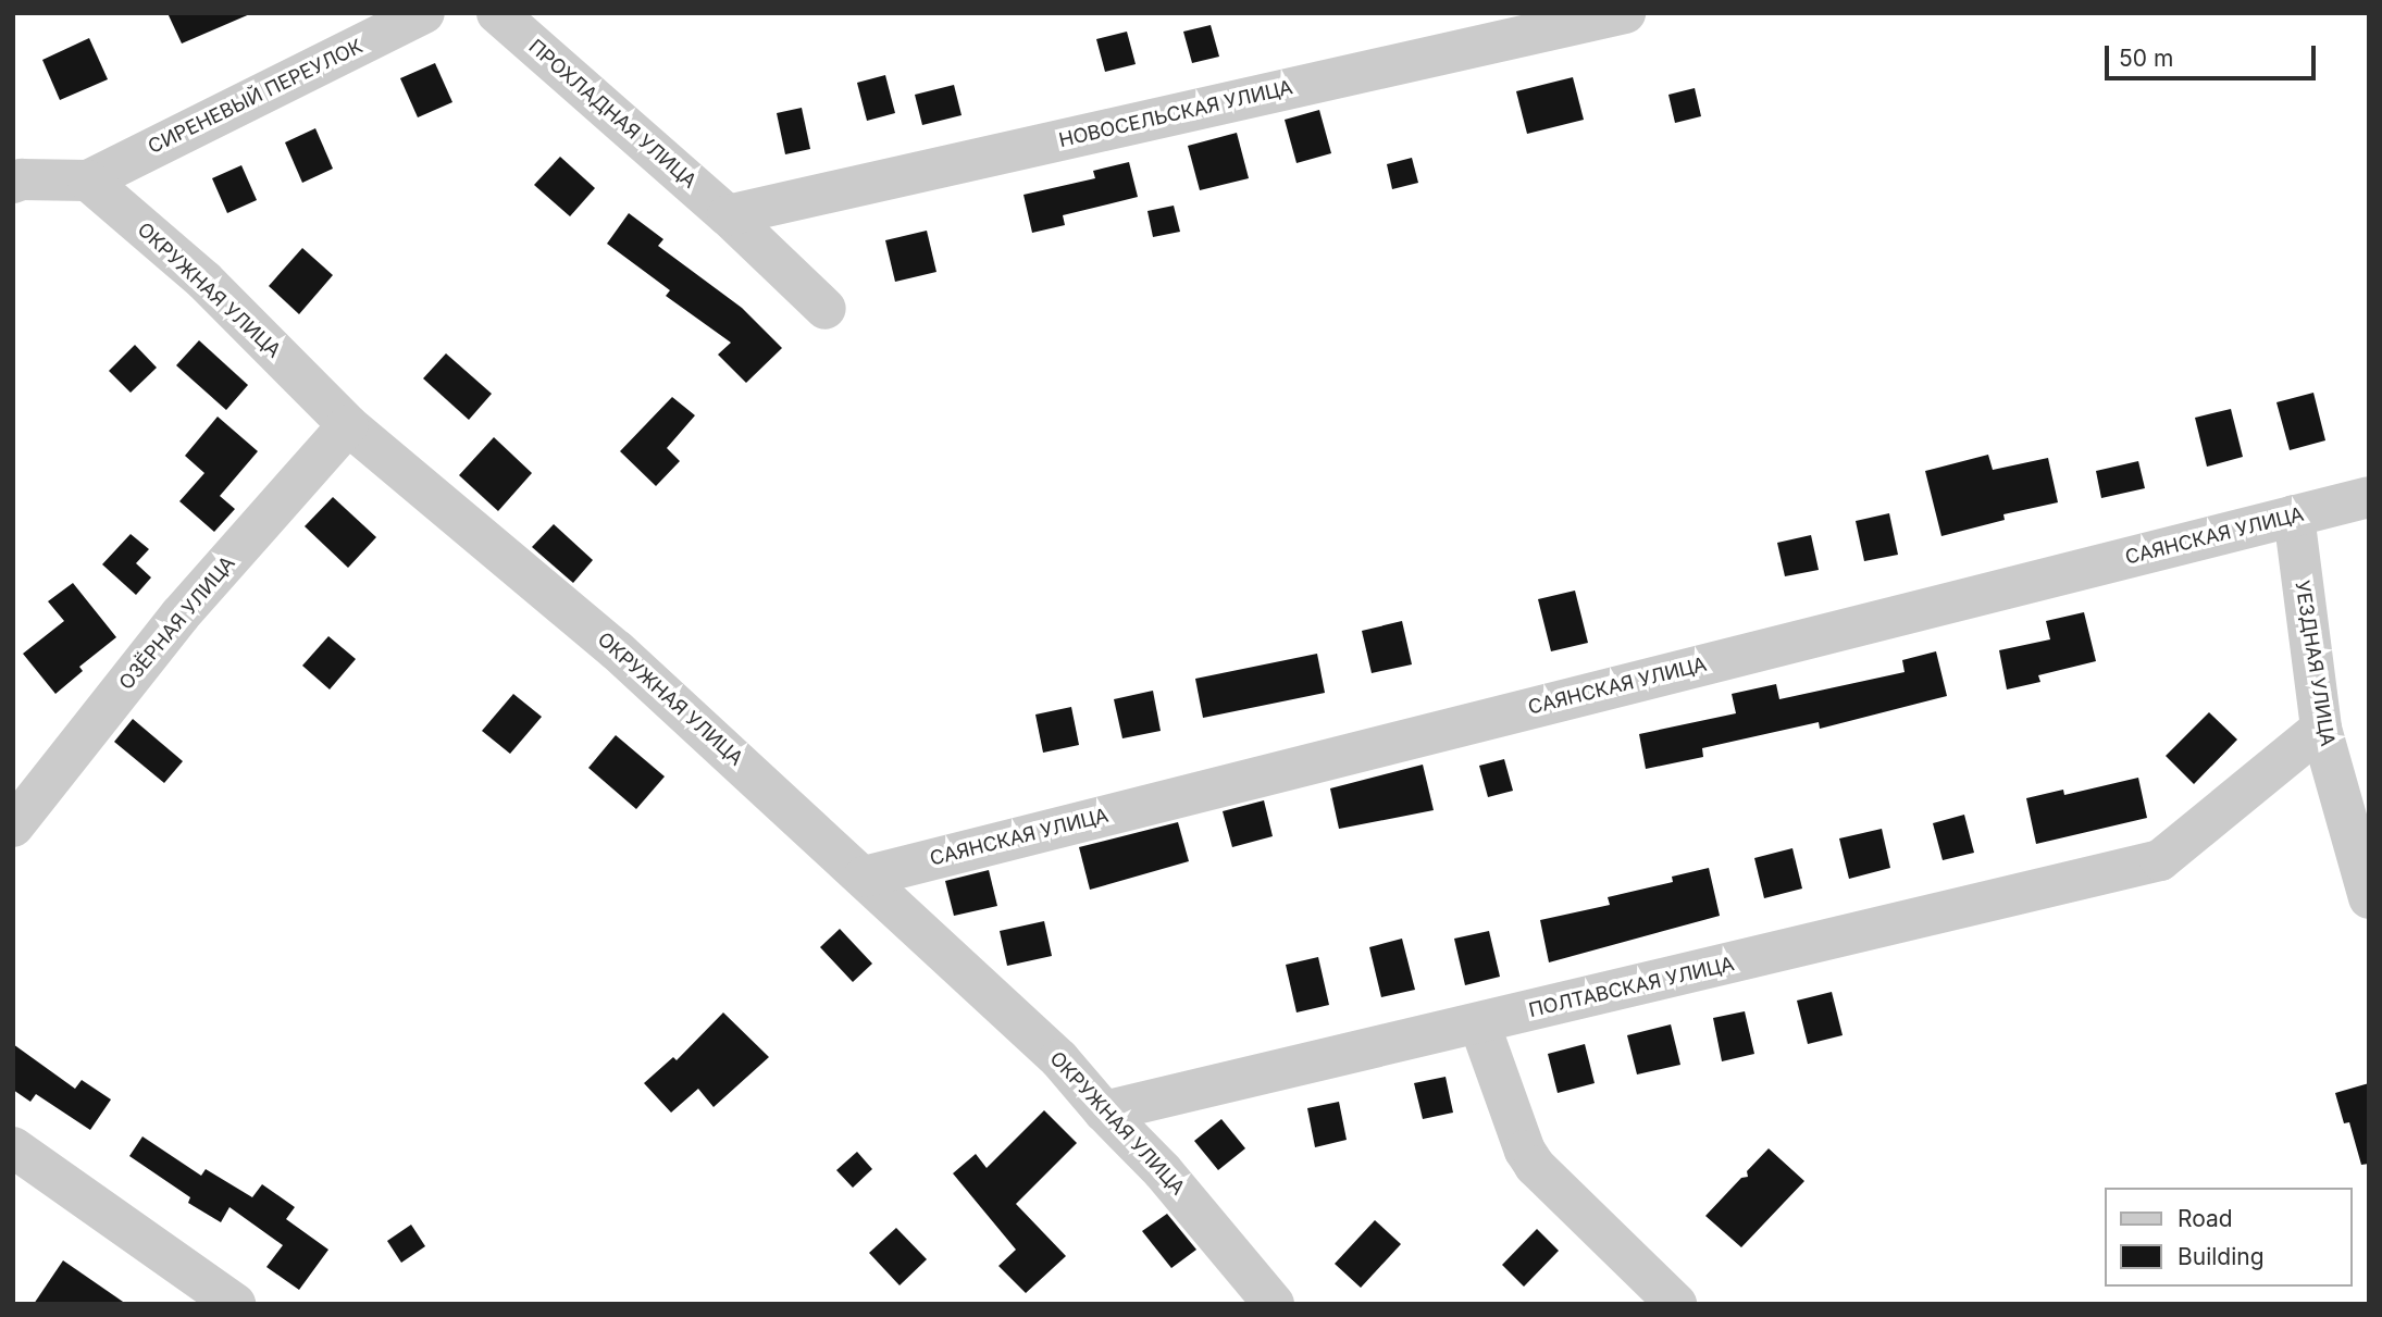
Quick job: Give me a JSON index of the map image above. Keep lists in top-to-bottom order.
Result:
{
  "streets": {
    "street": [
      "СИРЕНЕВЫЙ ПЕРЕУЛОК",
      "ПРОХЛАДНАЯ УЛИЦА",
      "НОВОСЕЛЬСКАЯ УЛИЦА",
      "ОКРУЖНАЯ УЛИЦА",
      "САЯНСКАЯ УЛИЦА",
      "ОЗЁРНАЯ УЛИЦА",
      "УЕЗДНАЯ УЛИЦА",
      "ПОЛТАВСКАЯ УЛИЦА"
    ]
  },
  "crossings": [
    ["СИРЕНЕВЫЙ ПЕРЕУЛОК", "ОКРУЖНАЯ УЛИЦА"],
    ["ПРОХЛАДНАЯ УЛИЦА", "НОВОСЕЛЬСКАЯ УЛИЦА"],
    ["ОКРУЖНАЯ УЛИЦА", "САЯНСКАЯ УЛИЦА"],
    ["ОКРУЖНАЯ УЛИЦА", "ОЗЁРНАЯ УЛИЦА"],
    ["ОКРУЖНАЯ УЛИЦА", "ПОЛТАВСКАЯ УЛИЦА"],
    ["САЯНСКАЯ УЛИЦА", "УЕЗДНАЯ УЛИЦА"],
    ["УЕЗДНАЯ УЛИЦА", "ПОЛТАВСКАЯ УЛИЦА"]
  ],
  "legend": ["Road", "Building"],
  "scale_bar": "50 m"
}
